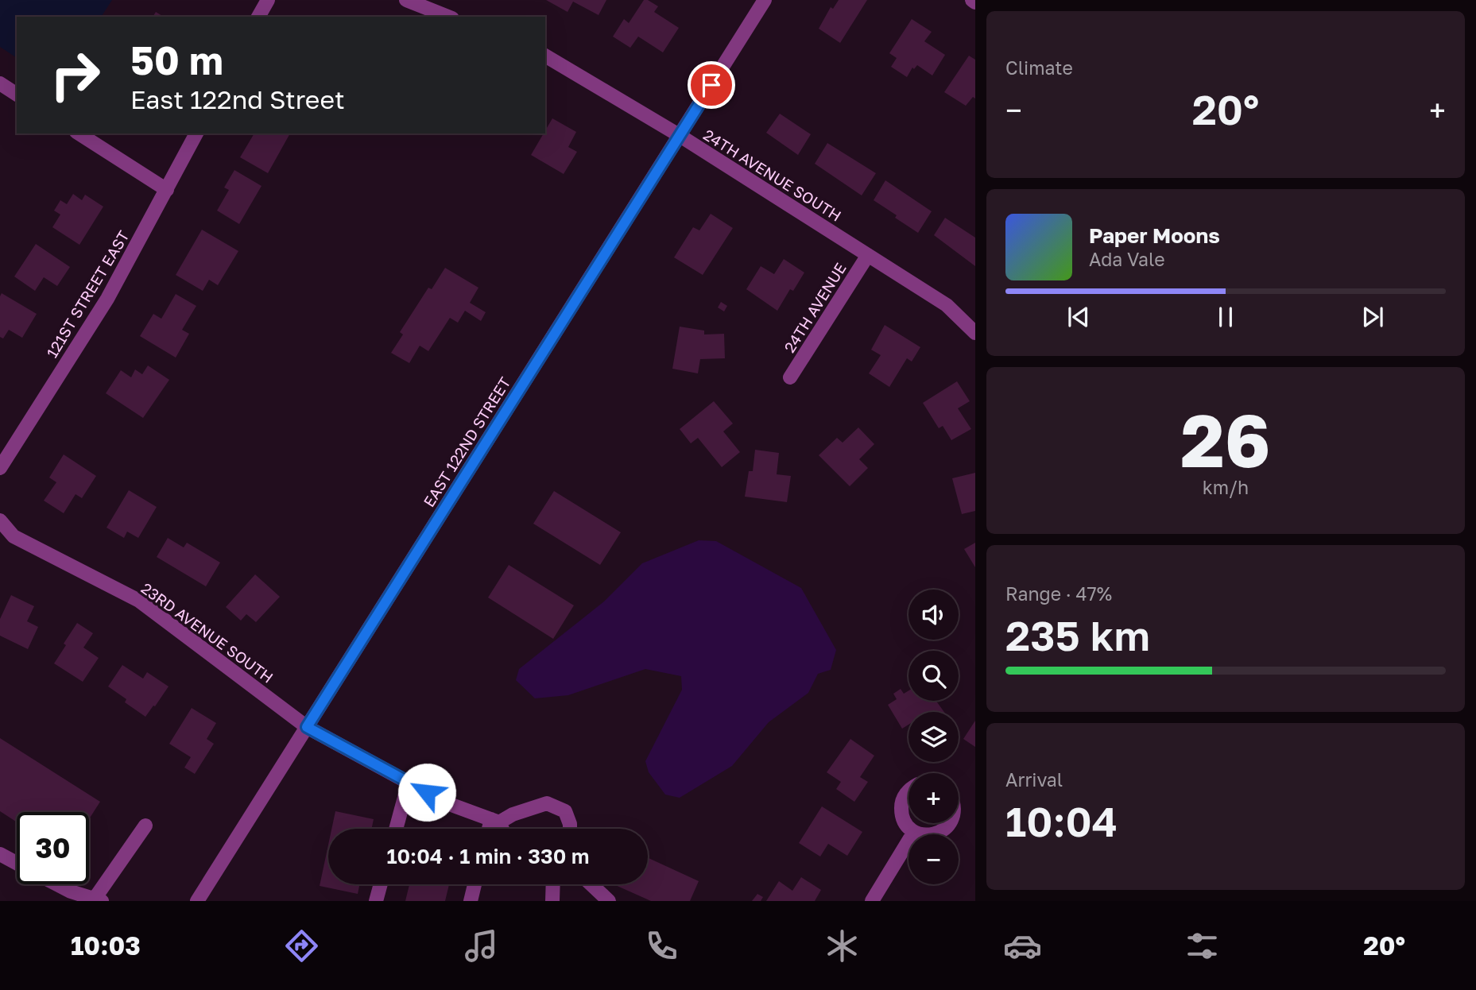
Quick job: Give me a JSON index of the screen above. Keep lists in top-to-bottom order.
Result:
{
  "streets": {
    "street": [
      "24TH AVENUE SOUTH",
      "121ST STREET EAST",
      "24TH AVENUE",
      "EAST 122ND STREET",
      "23RD AVENUE SOUTH"
    ]
  },
  "crossings": [
    ["24TH AVENUE SOUTH", "24TH AVENUE"],
    ["24TH AVENUE SOUTH", "EAST 122ND STREET"],
    ["EAST 122ND STREET", "23RD AVENUE SOUTH"]
  ],
  "page": {
    "tile": [
      "Climate",
      ["26", "km/h"],
      ["Range · 47%", "235 km"],
      ["Arrival", "10:04"]
    ],
    "turn": ["50 m", "East 122nd Street"],
    "heat": ["−", "20°", "+"],
    "song": ["Paper Moons", "Ada Vale"],
    "map_buttons": ["+", "−"],
    "limit": "30",
    "trip": "10:04 · 1 min · 330 m",
    "tabs": ["10:03", "20°"]
  }
}
